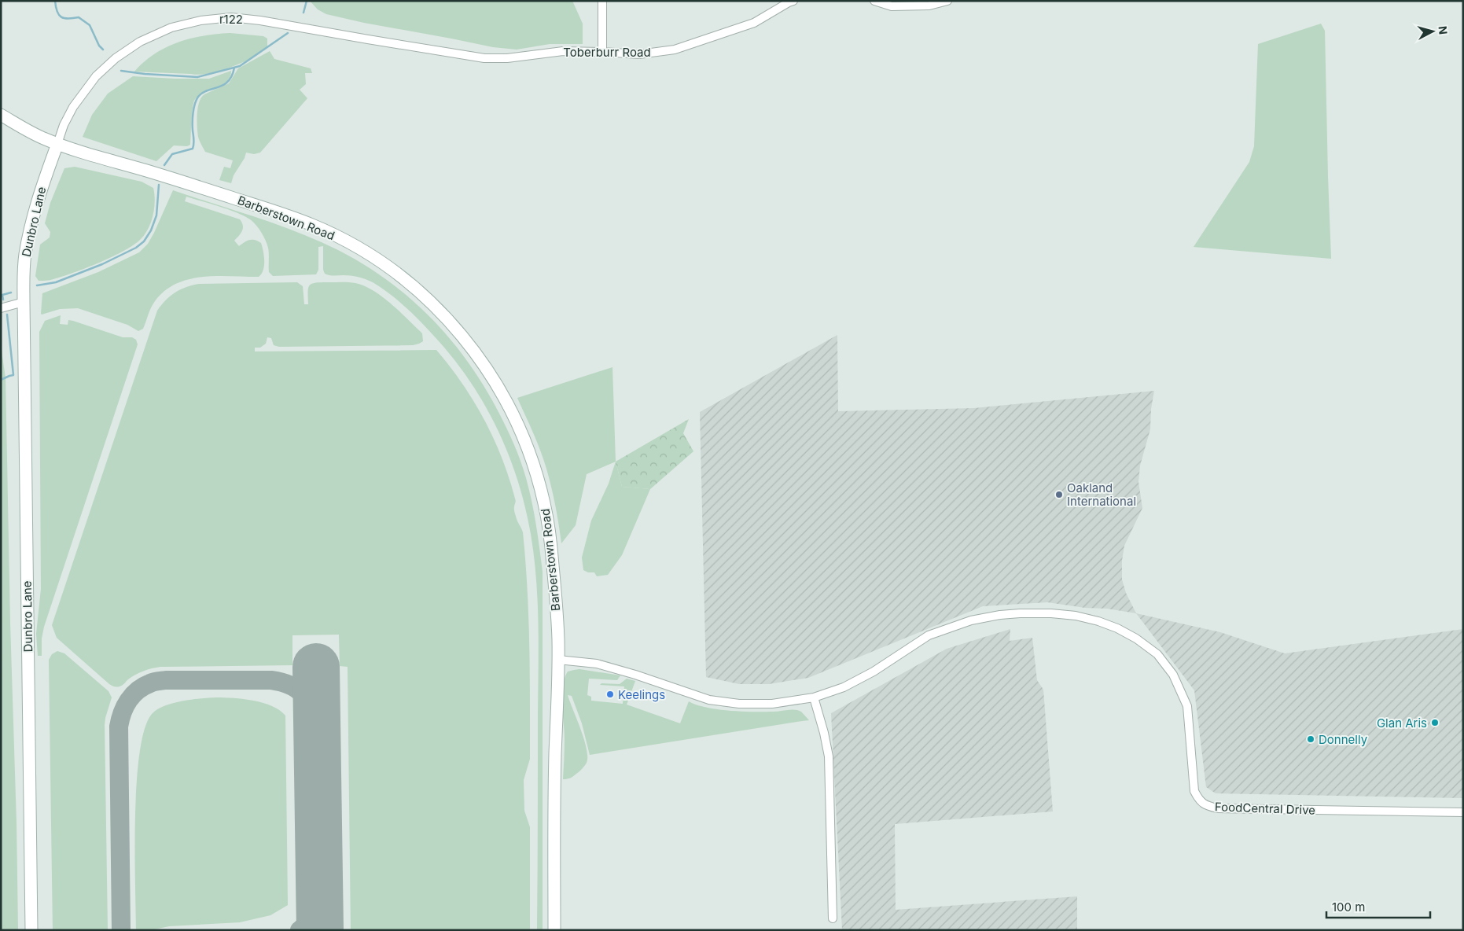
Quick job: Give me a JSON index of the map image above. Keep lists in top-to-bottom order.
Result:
{
  "streets": {
    "main road": ["Barberstown Road", "Dunbro Lane"],
    "street": ["r122", "Toberburr Road", "FoodCentral Drive"]
  },
  "crossings": [
    ["r122", "Toberburr Road"],
    ["r122", "Barberstown Road"],
    ["r122", "Dunbro Lane"],
    ["Barberstown Road", "Dunbro Lane"],
    ["Barberstown Road", "FoodCentral Drive"]
  ],
  "places": [
    "Oakland International",
    "Keelings",
    "Glan Aris",
    "Donnelly"
  ],
  "scale_bar": "100 m",
  "north": "right"
}
